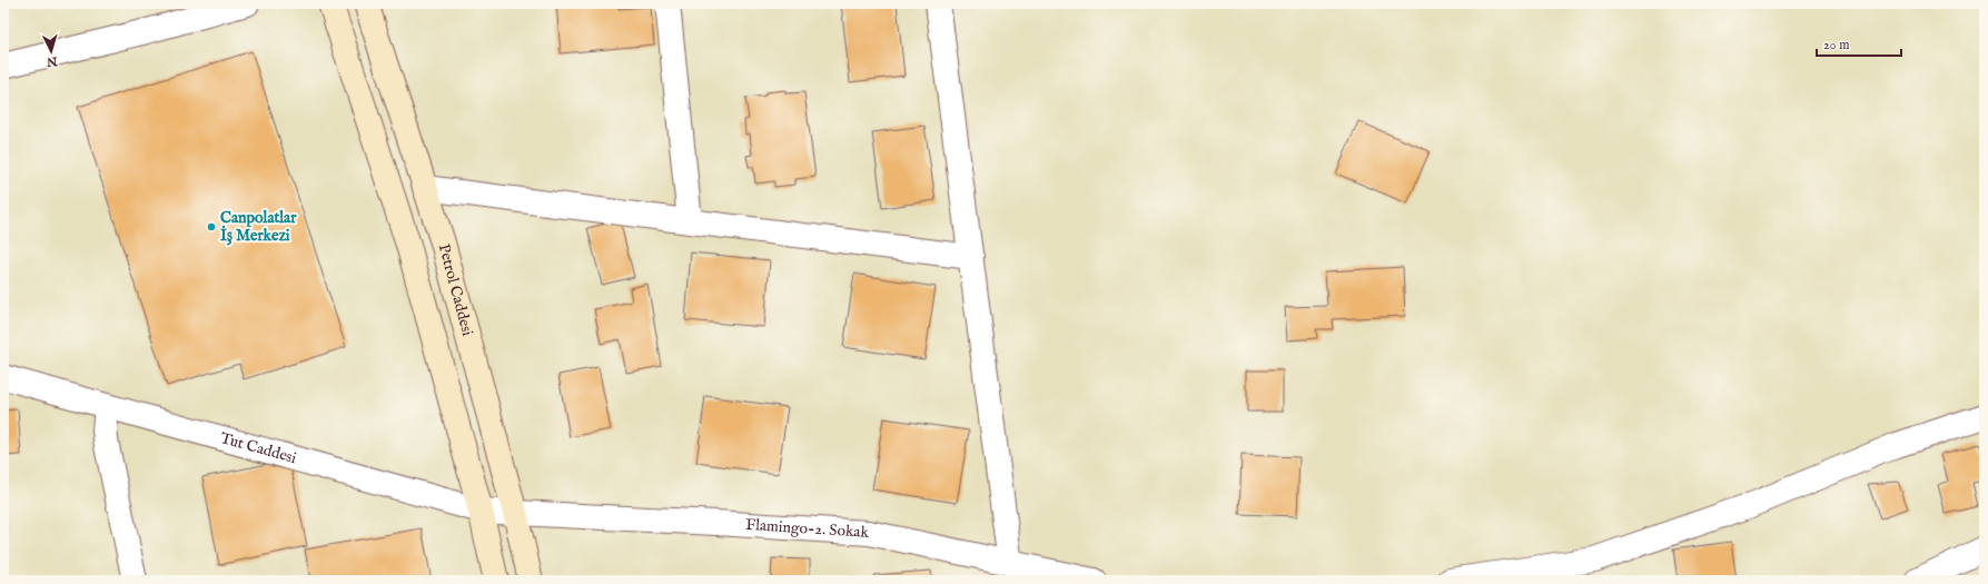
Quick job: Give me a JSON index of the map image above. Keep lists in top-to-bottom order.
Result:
{
  "streets": {
    "main road": ["Petrol Caddesi"],
    "street": ["Tut Caddesi", "Flamingo-2. Sokak"]
  },
  "crossings": [
    ["Petrol Caddesi", "Tut Caddesi"],
    ["Petrol Caddesi", "Flamingo-2. Sokak"],
    ["Tut Caddesi", "Flamingo-2. Sokak"]
  ],
  "places": ["Canpolatlar İş Merkezi"],
  "scale_bar": "20 m",
  "north": "bottom"
}
